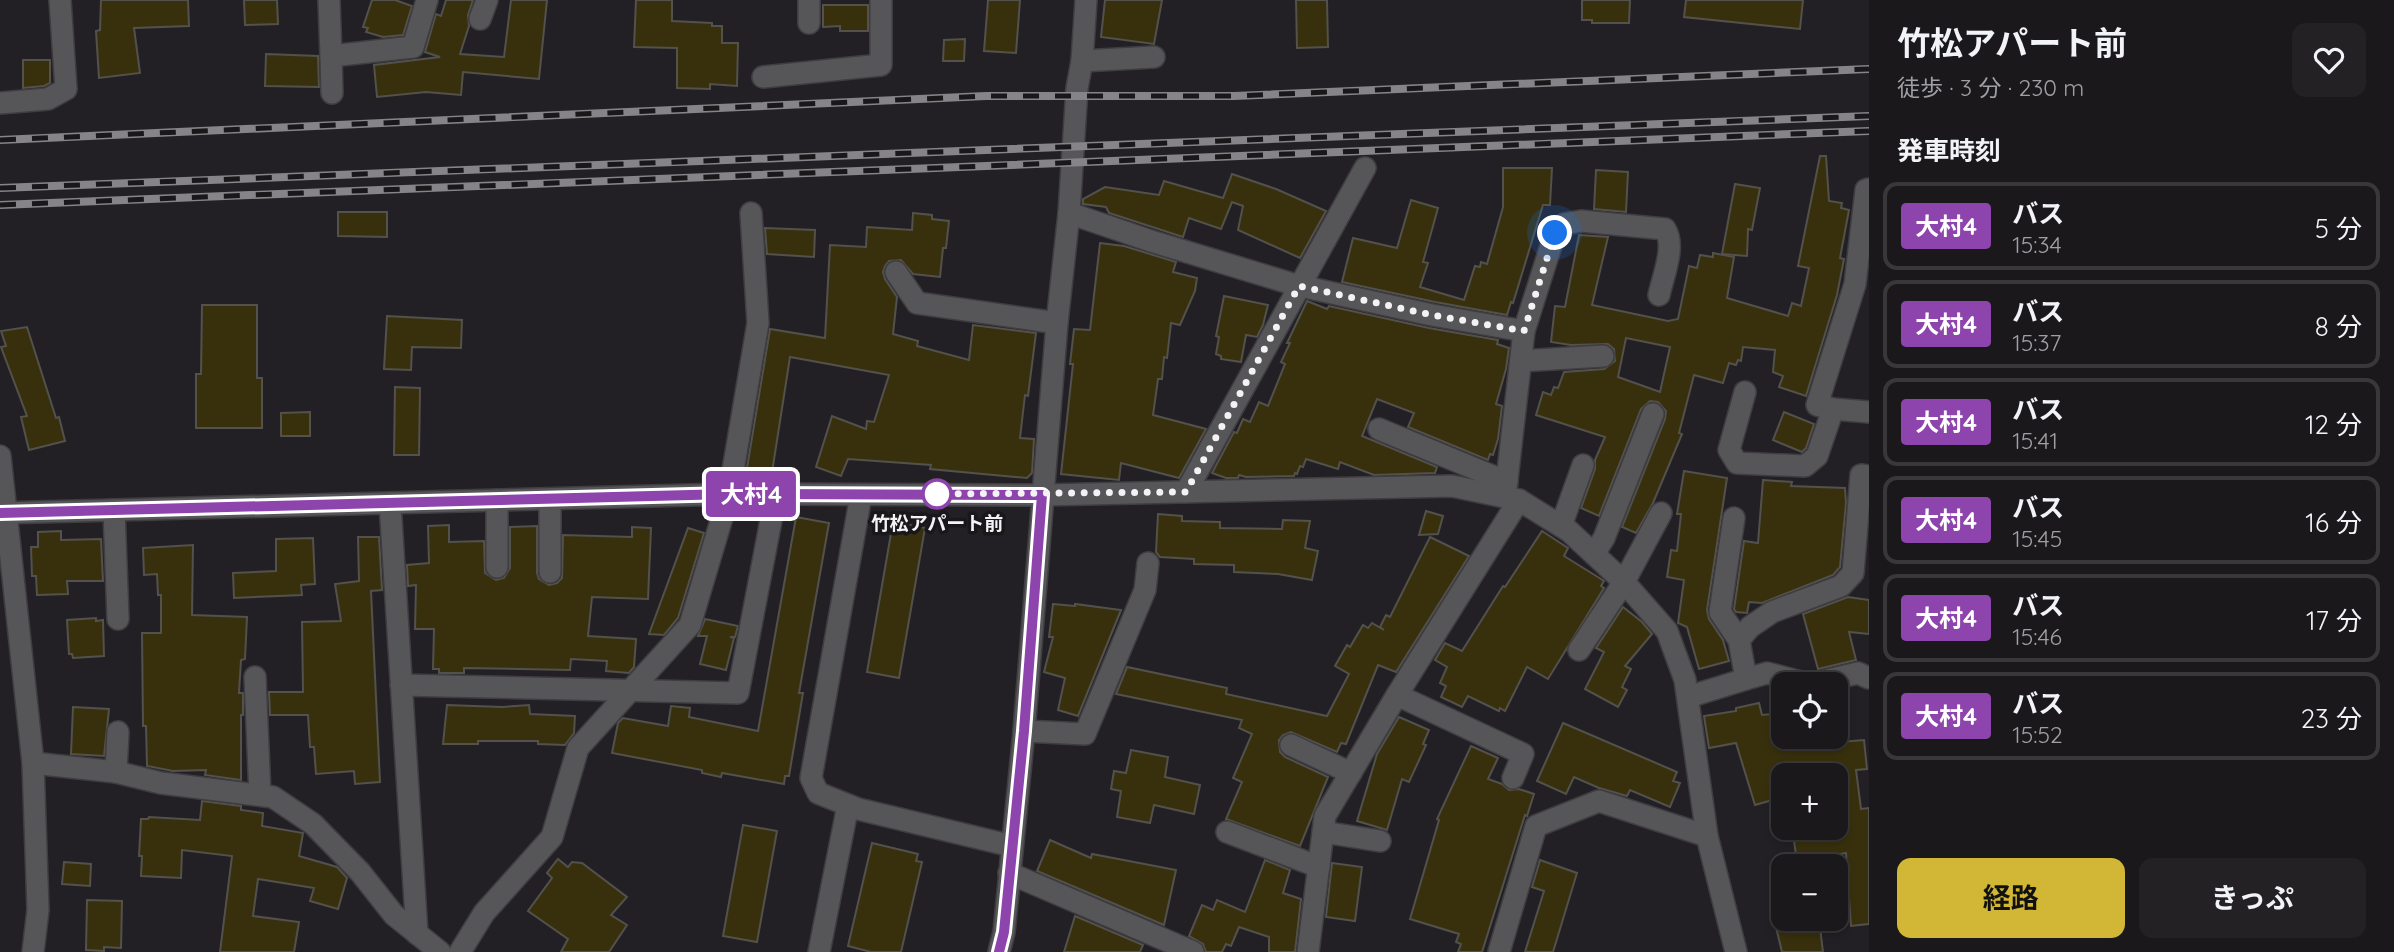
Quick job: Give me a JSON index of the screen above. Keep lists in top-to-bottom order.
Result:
{
  "places": ["竹松アパート前"],
  "lines": ["bus line 大村4"],
  "page": {
    "on_map": "大村4",
    "heading": [
      ["竹松アパート前", "徒歩 · 3 分 · 230 m"],
      "発車時刻"
    ],
    "list": [
      {
        "mark": "大村4",
        "name": "バス",
        "note": "15:34",
        "value": "5 分"
      },
      {
        "mark": "大村4",
        "name": "バス",
        "note": "15:37",
        "value": "8 分"
      },
      {
        "mark": "大村4",
        "name": "バス",
        "note": "15:41",
        "value": "12 分"
      },
      {
        "mark": "大村4",
        "name": "バス",
        "note": "15:45",
        "value": "16 分"
      },
      {
        "mark": "大村4",
        "name": "バス",
        "note": "15:46",
        "value": "17 分"
      },
      {
        "mark": "大村4",
        "name": "バス",
        "note": "15:52",
        "value": "23 分"
      }
    ],
    "map_buttons": ["+", "−"],
    "buttons": ["経路", "きっぷ"]
  }
}
